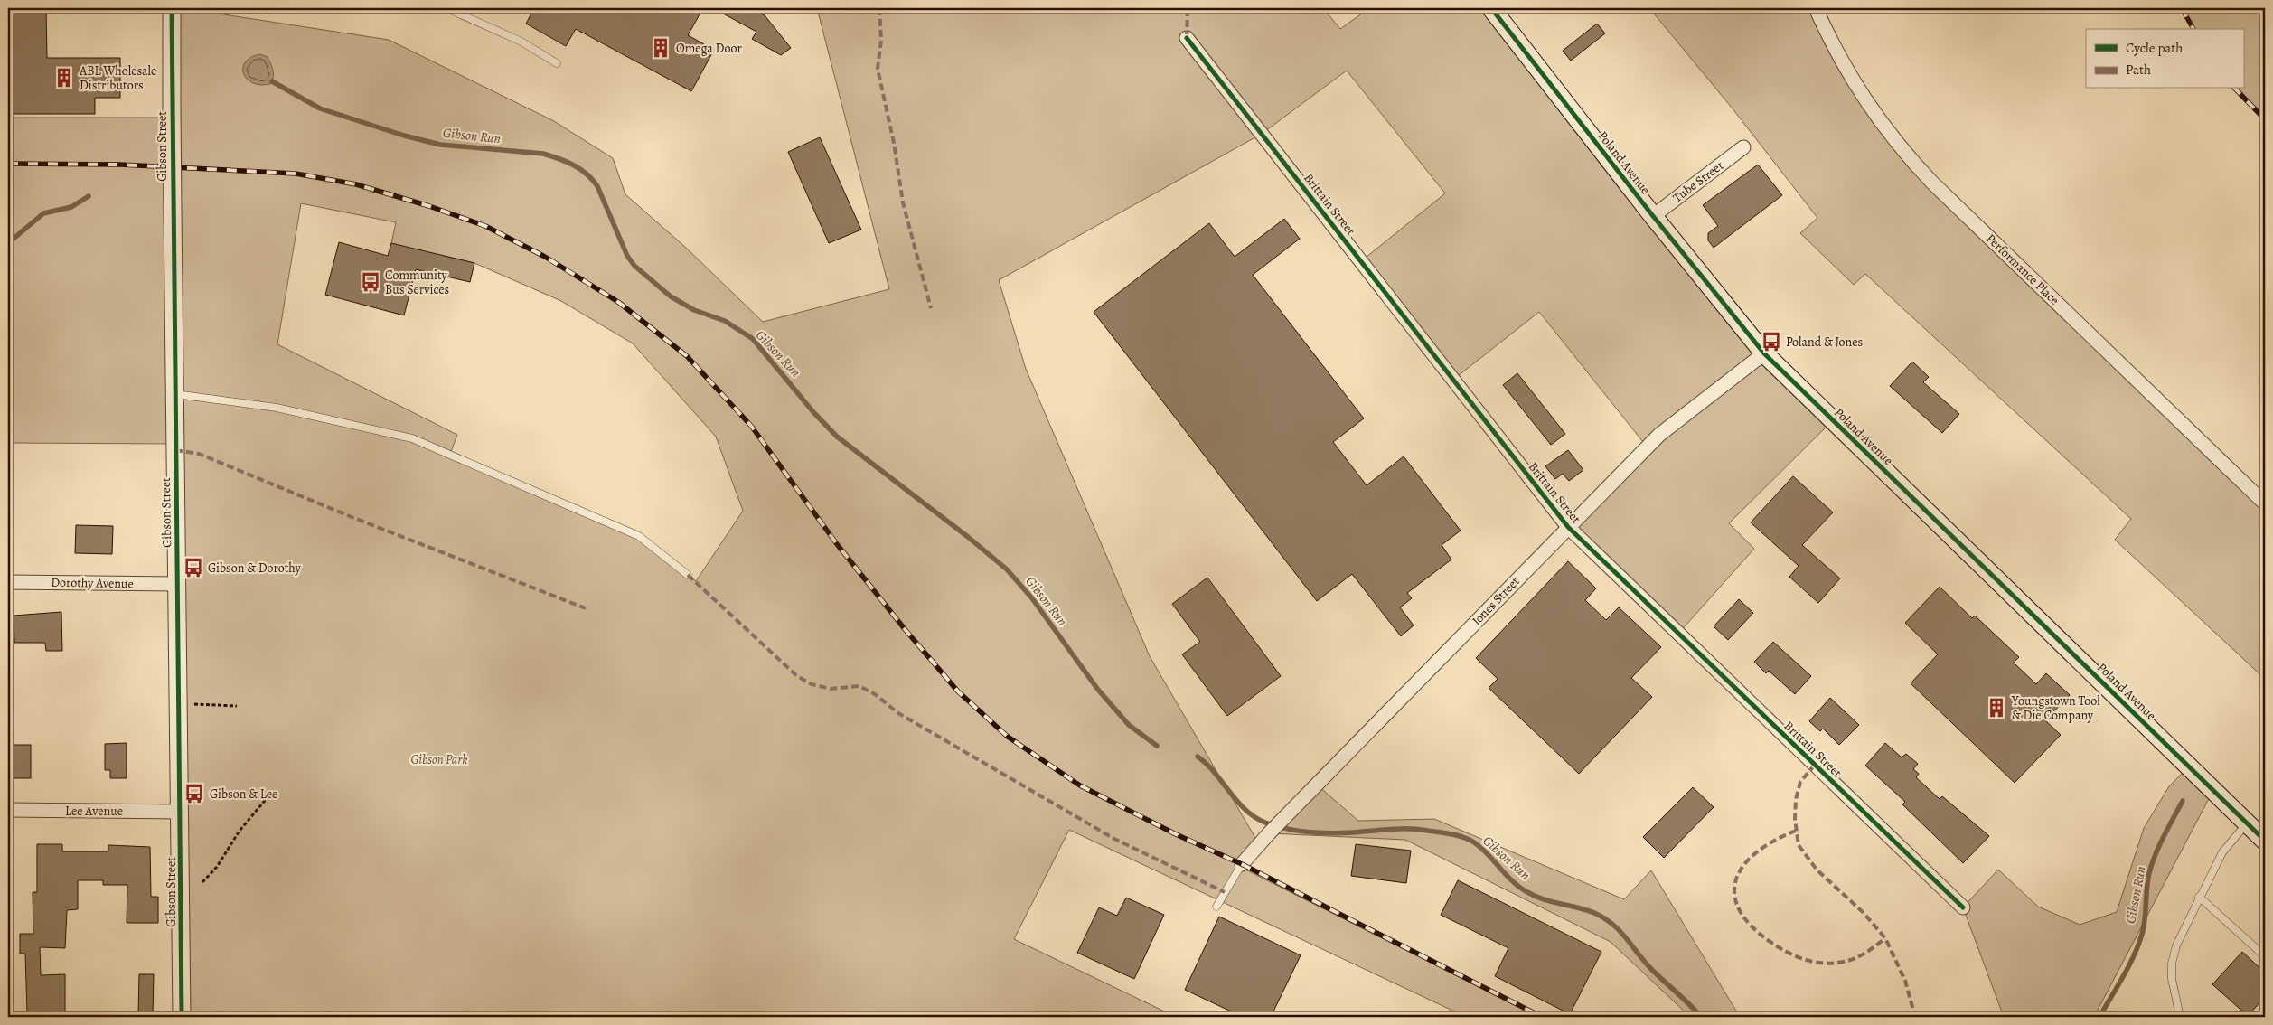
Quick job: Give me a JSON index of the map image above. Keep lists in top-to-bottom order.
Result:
{
  "streets": {
    "main road": ["Poland Avenue"],
    "street": [
      "Gibson Street",
      "Tube Street",
      "Brittain Street",
      "Performance Place",
      "Dorothy Avenue",
      "Jones Street",
      "Lee Avenue"
    ]
  },
  "crossings": [
    ["Gibson Street", "Dorothy Avenue"],
    ["Gibson Street", "Lee Avenue"],
    ["Poland Avenue", "Tube Street"],
    ["Poland Avenue", "Jones Street"],
    ["Brittain Street", "Jones Street"]
  ],
  "water": ["Gibson Run"],
  "parks": ["Gibson Park"],
  "places": {
    "building": ["Omega Door", "ABL Wholesale Distributors", "Youngstown Tool & Die Company"],
    "bus stop": [
      "Community Bus Services",
      "Poland & Jones",
      "Gibson & Dorothy",
      "Gibson & Lee"
    ]
  },
  "legend": ["Cycle path", "Path"]
}
